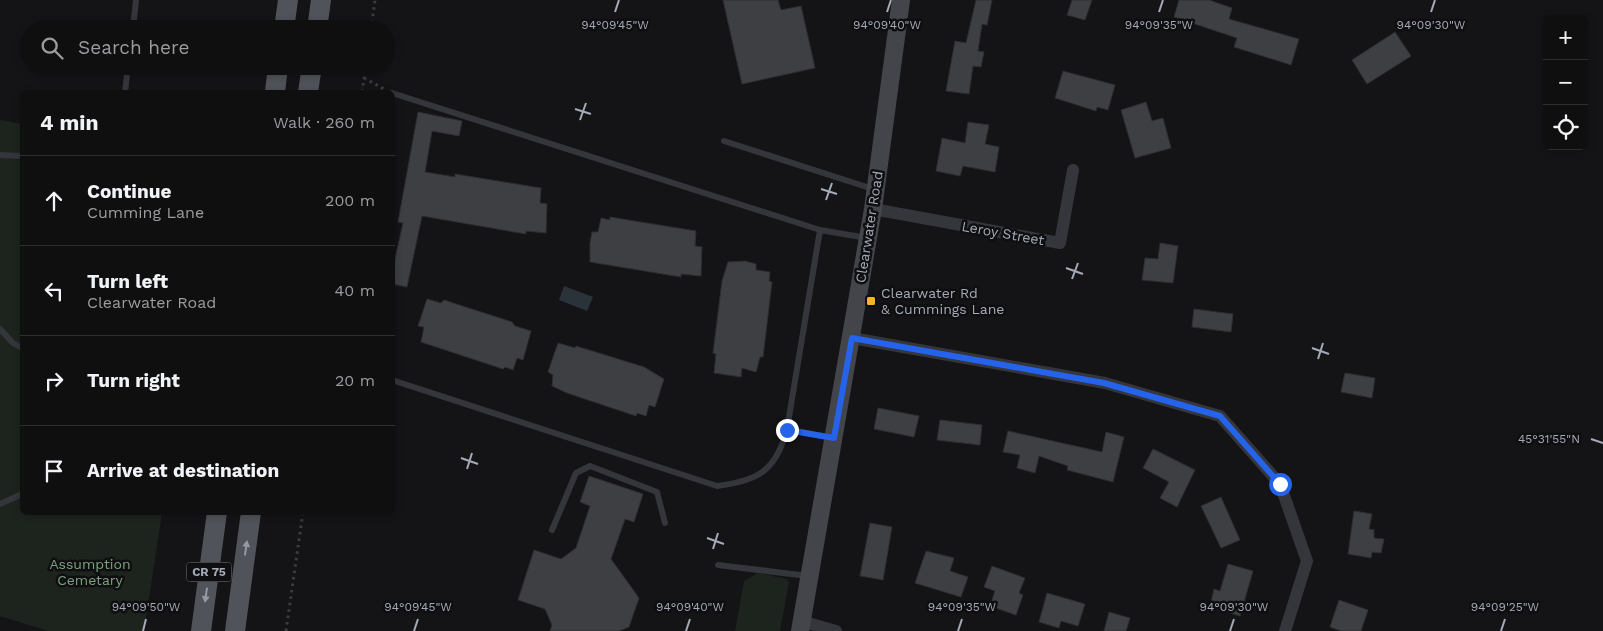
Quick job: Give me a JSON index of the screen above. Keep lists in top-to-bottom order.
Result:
{
  "streets": {
    "main road": ["CR 75"],
    "street": ["Clearwater Road", "Leroy Street"]
  },
  "crossings": [
    ["Clearwater Road", "Leroy Street"]
  ],
  "parks": ["Assumption Cemetary"],
  "places": {
    "transit": ["Clearwater Rd & Cummings Lane"]
  },
  "page": {
    "map_buttons": ["+", "−"],
    "search": "Search here",
    "heading": ["4 min", "Walk · 260 m"],
    "list": [
      ["Continue", "Cumming Lane", "200 m"],
      ["Turn left", "Clearwater Road", "40 m"],
      ["Turn right", "20 m"],
      "Arrive at destination"
    ]
  },
  "coordinates": [
    "94°09'45\"W",
    "94°09'40\"W",
    "94°09'35\"W",
    "94°09'30\"W",
    "45°31'55\"N",
    "94°09'50\"W",
    "94°09'25\"W"
  ]
}
